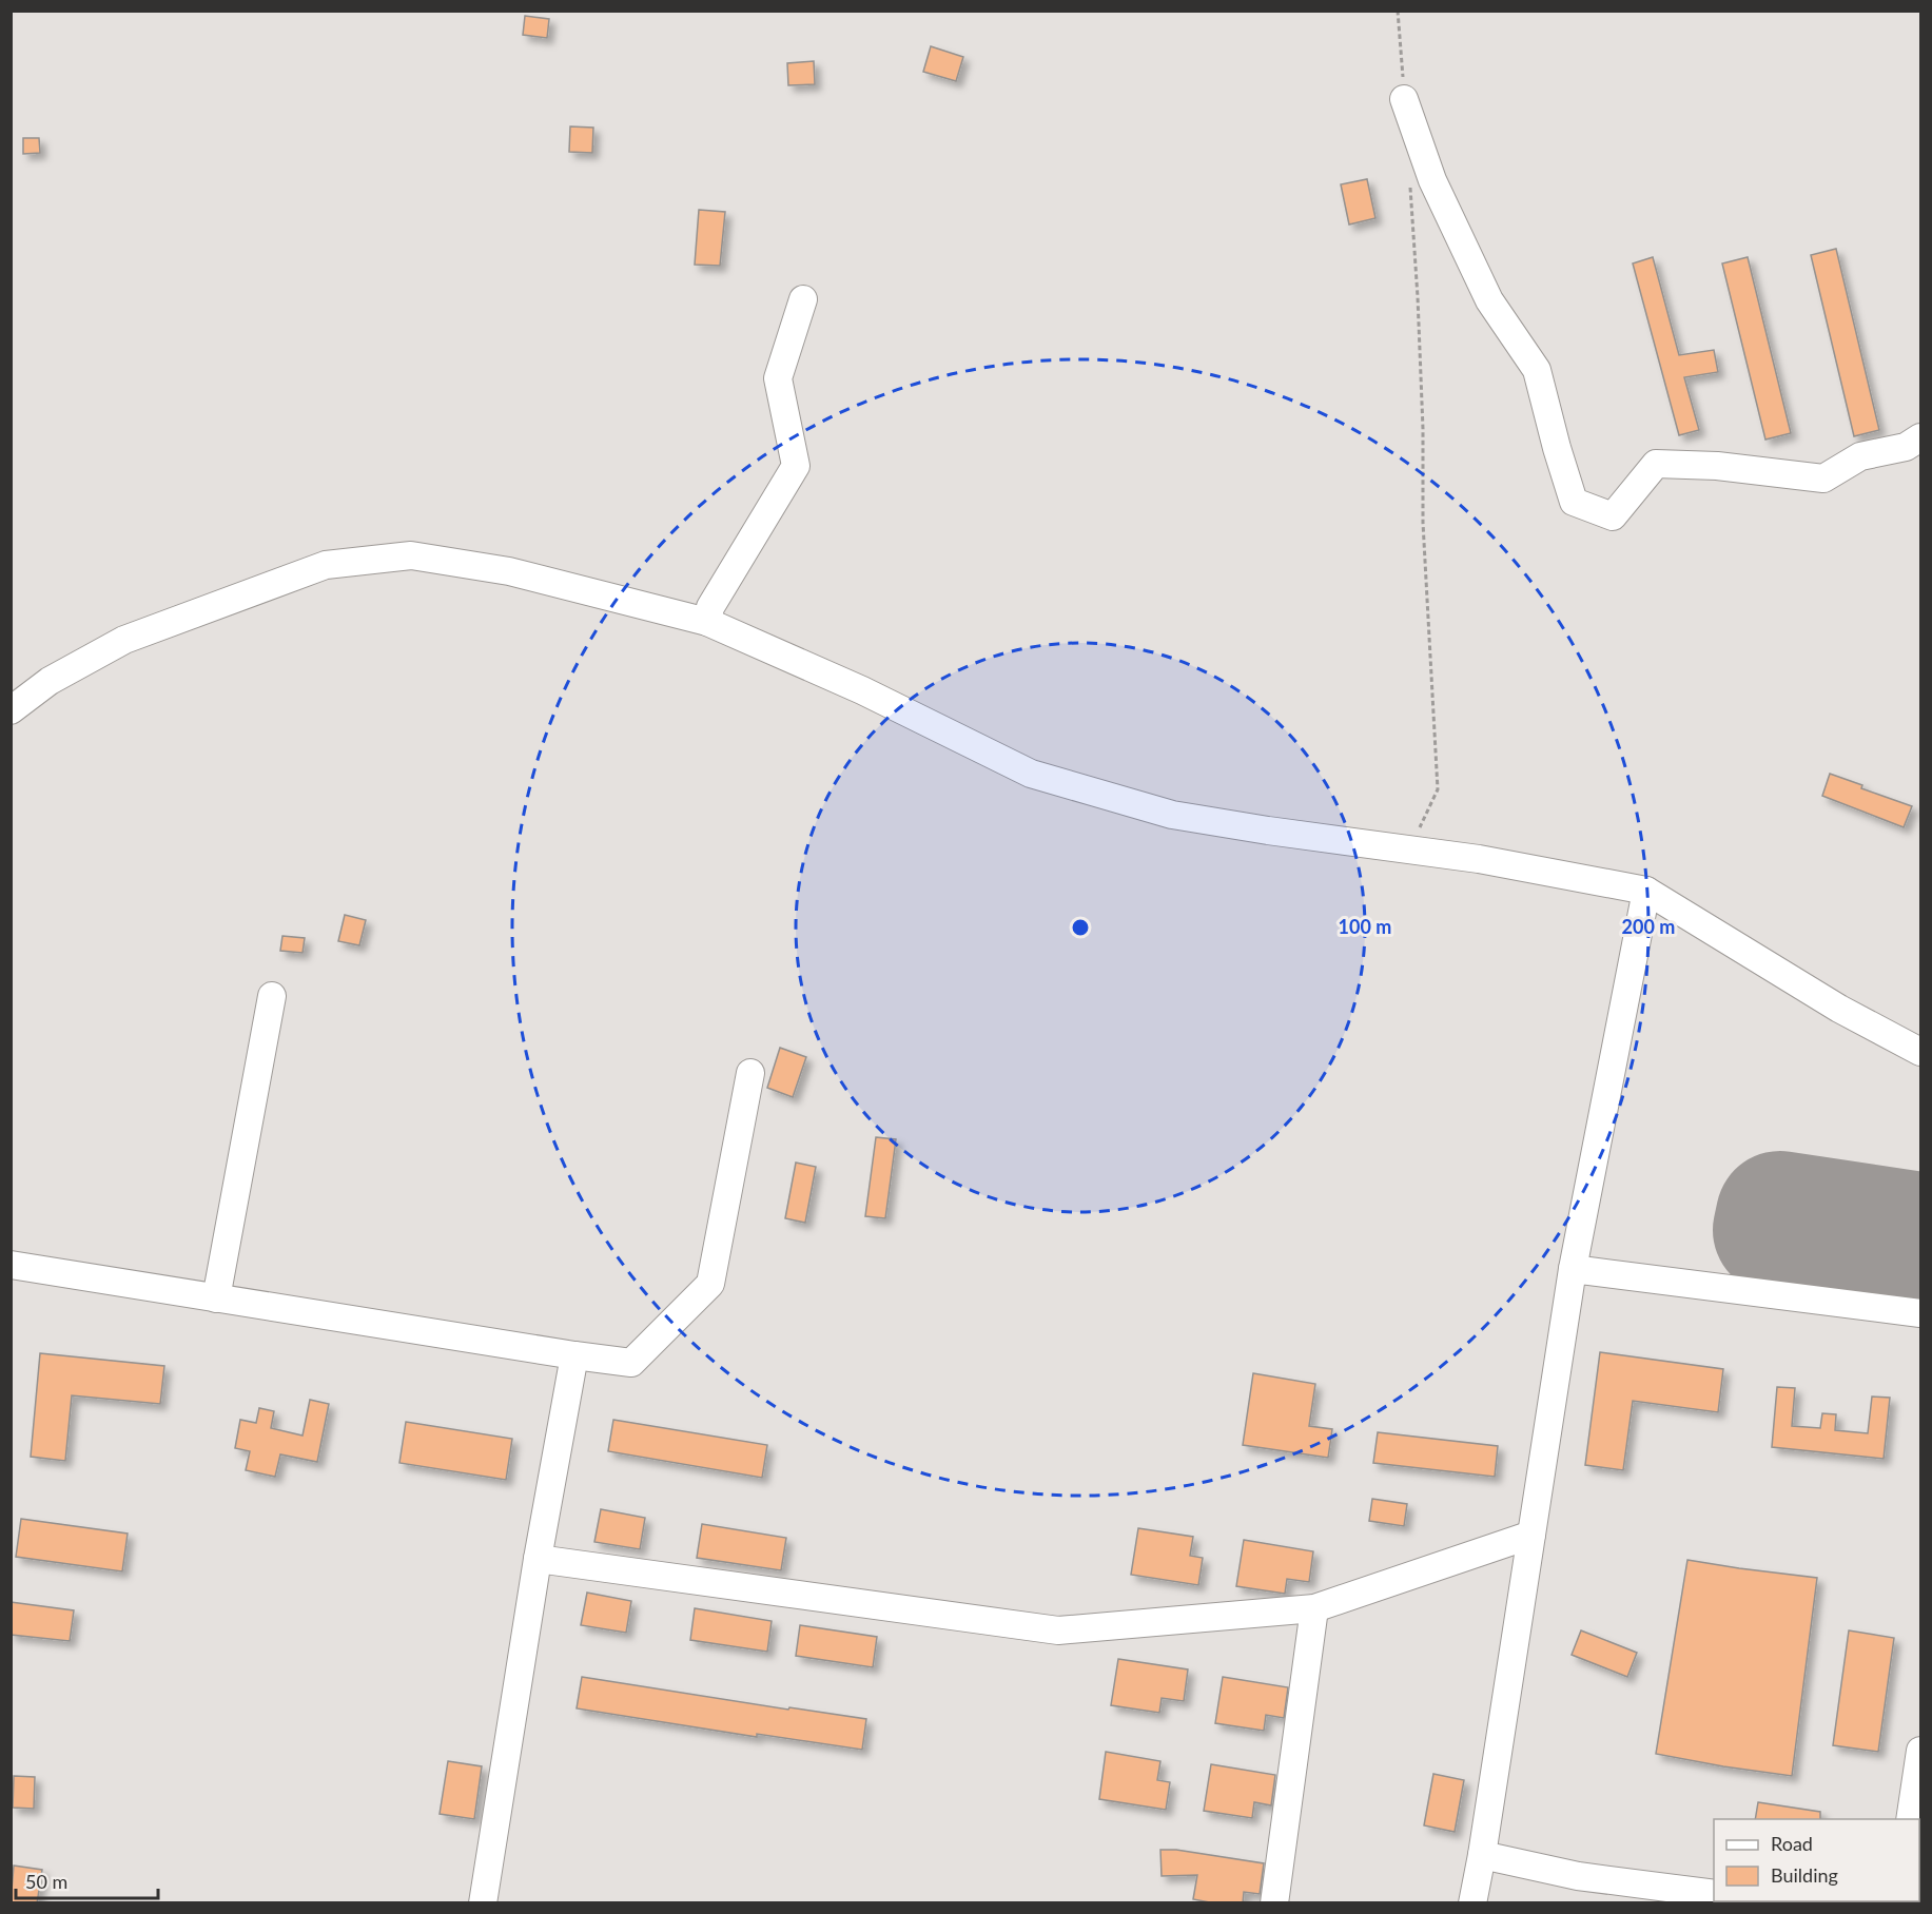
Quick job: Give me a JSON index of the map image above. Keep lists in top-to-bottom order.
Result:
{
  "legend": ["Road", "Building"],
  "scale_bar": "50 m",
  "rings": ["100 m", "200 m"]
}
